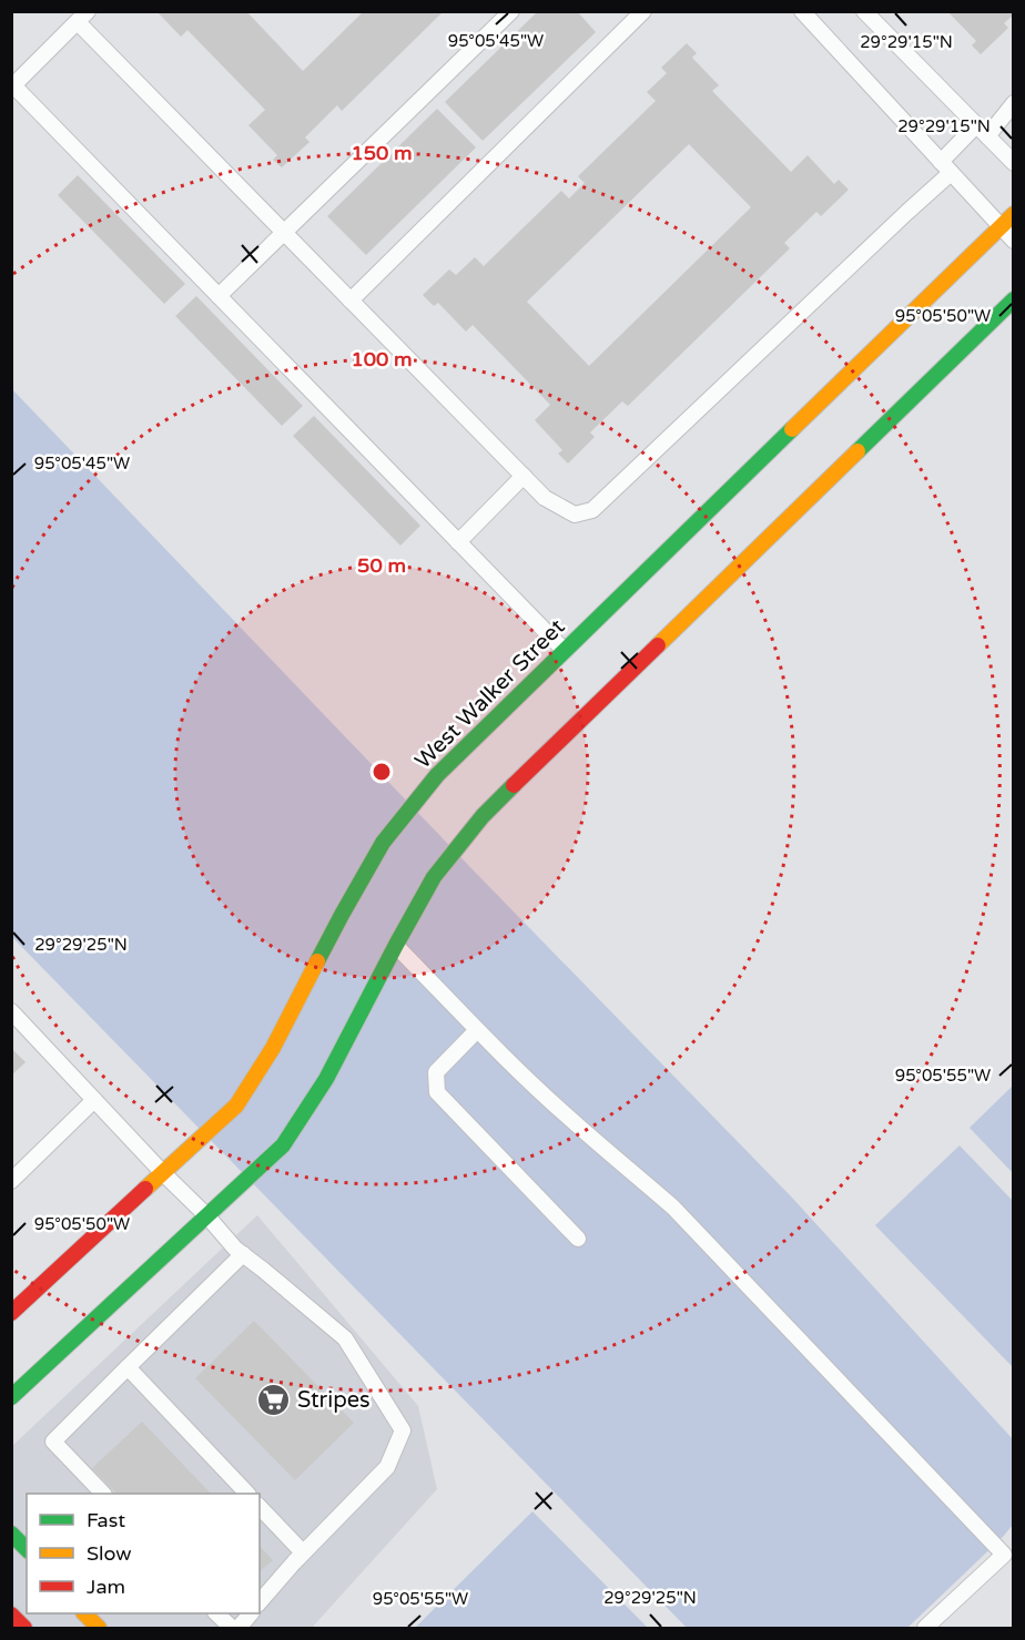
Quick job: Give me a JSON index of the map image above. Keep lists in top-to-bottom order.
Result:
{
  "streets": {
    "street": ["West Walker Street"]
  },
  "places": {
    "supermarket": ["Stripes"]
  },
  "legend": ["Fast", "Slow", "Jam"],
  "coordinates": [
    "95°05'45\"W",
    "29°29'15\"N",
    "95°05'50\"W",
    "29°29'25\"N",
    "95°05'55\"W"
  ],
  "rings": ["150 m", "100 m", "50 m"]
}
